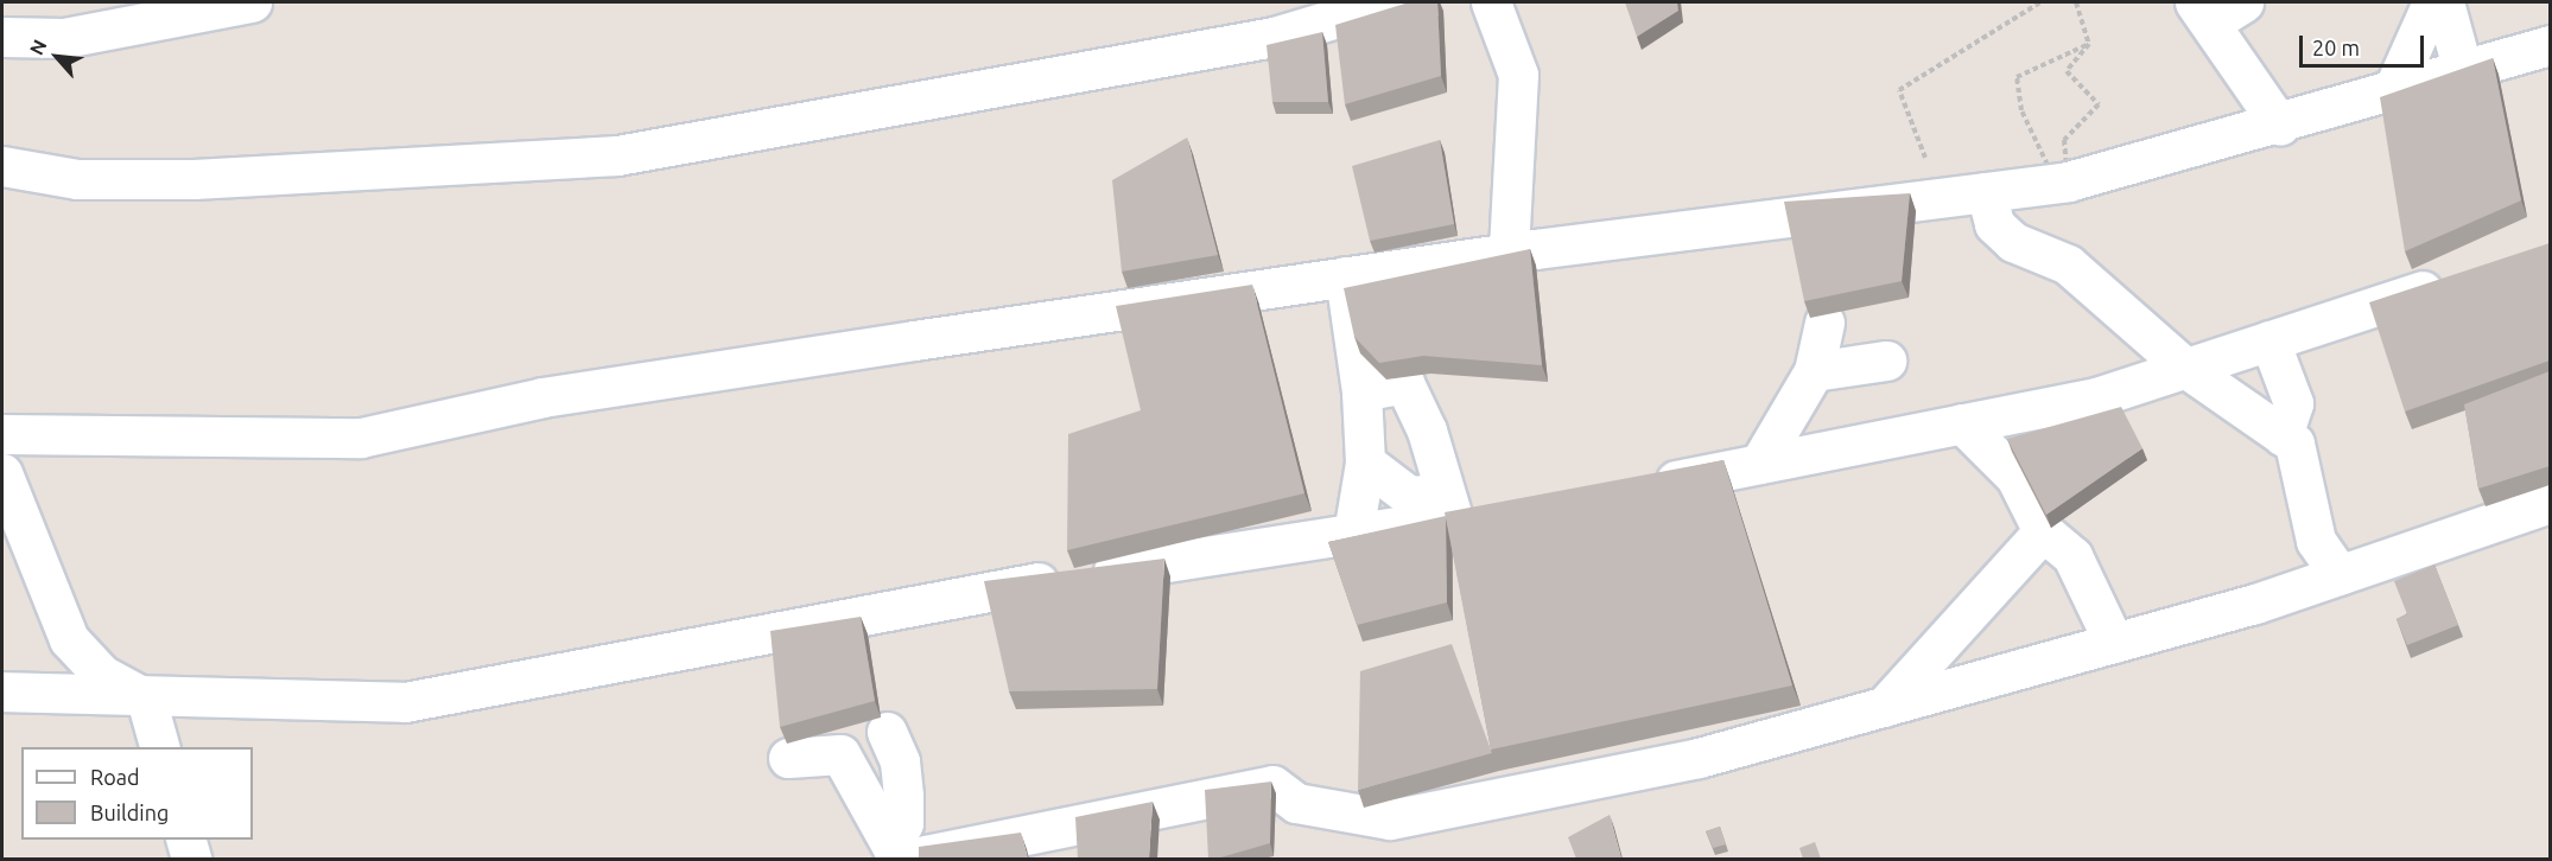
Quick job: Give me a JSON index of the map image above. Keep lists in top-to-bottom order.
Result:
{
  "legend": ["Road", "Building"],
  "scale_bar": "20 m",
  "north": "top left"
}
